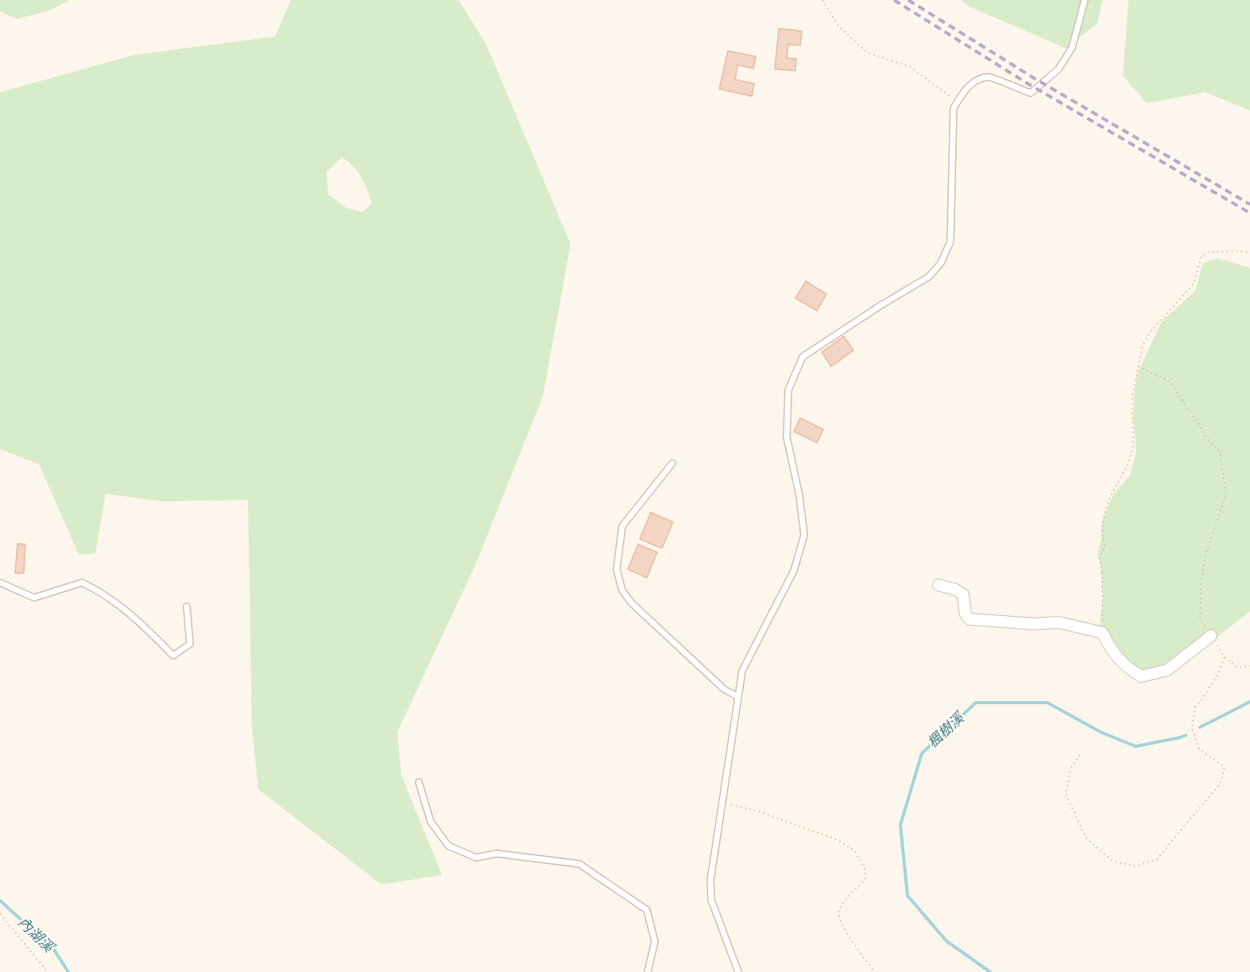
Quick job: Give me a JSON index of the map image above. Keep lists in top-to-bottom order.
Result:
{
  "water": ["楓樹溪", "內湖溪"]
}
